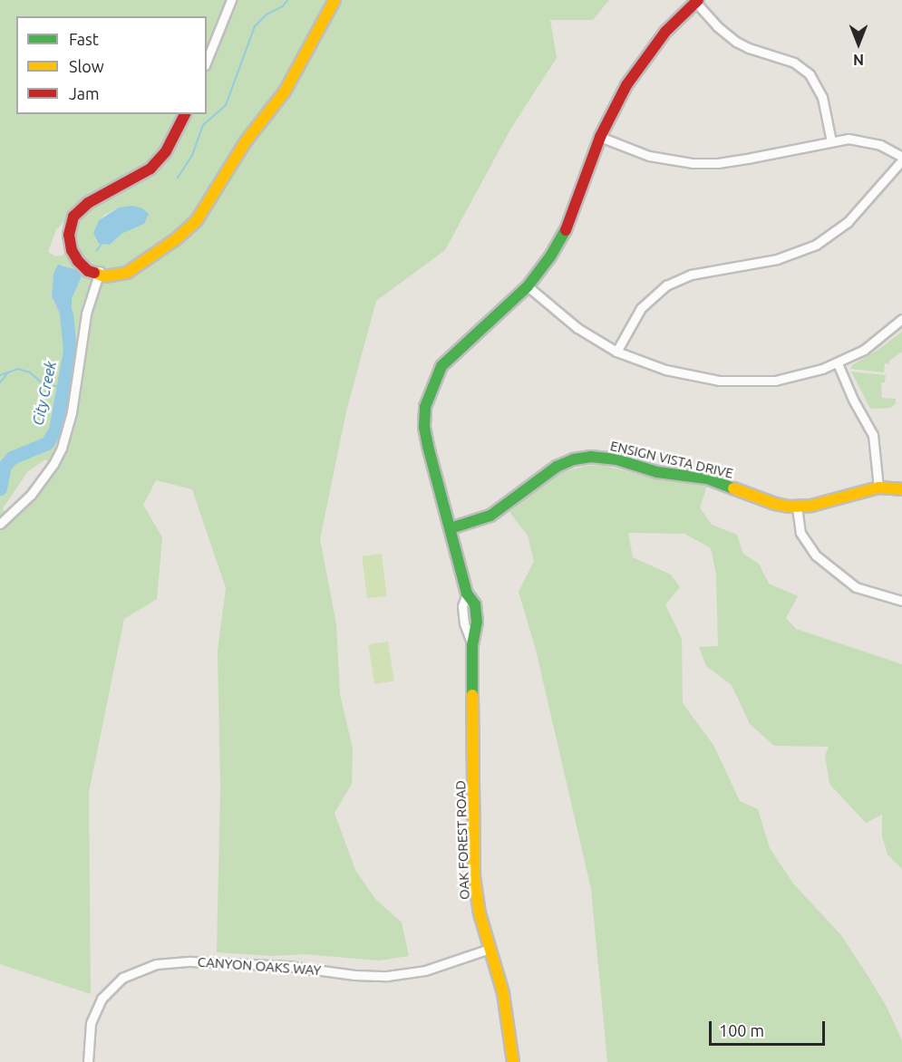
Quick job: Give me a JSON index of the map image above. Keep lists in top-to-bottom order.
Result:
{
  "streets": {
    "street": ["ENSIGN VISTA DRIVE", "OAK FOREST ROAD", "CANYON OAKS WAY"]
  },
  "crossings": [
    ["ENSIGN VISTA DRIVE", "OAK FOREST ROAD"],
    ["OAK FOREST ROAD", "CANYON OAKS WAY"]
  ],
  "water": ["City Creek"],
  "legend": ["Fast", "Slow", "Jam"],
  "scale_bar": "100 m",
  "north": "bottom"
}
